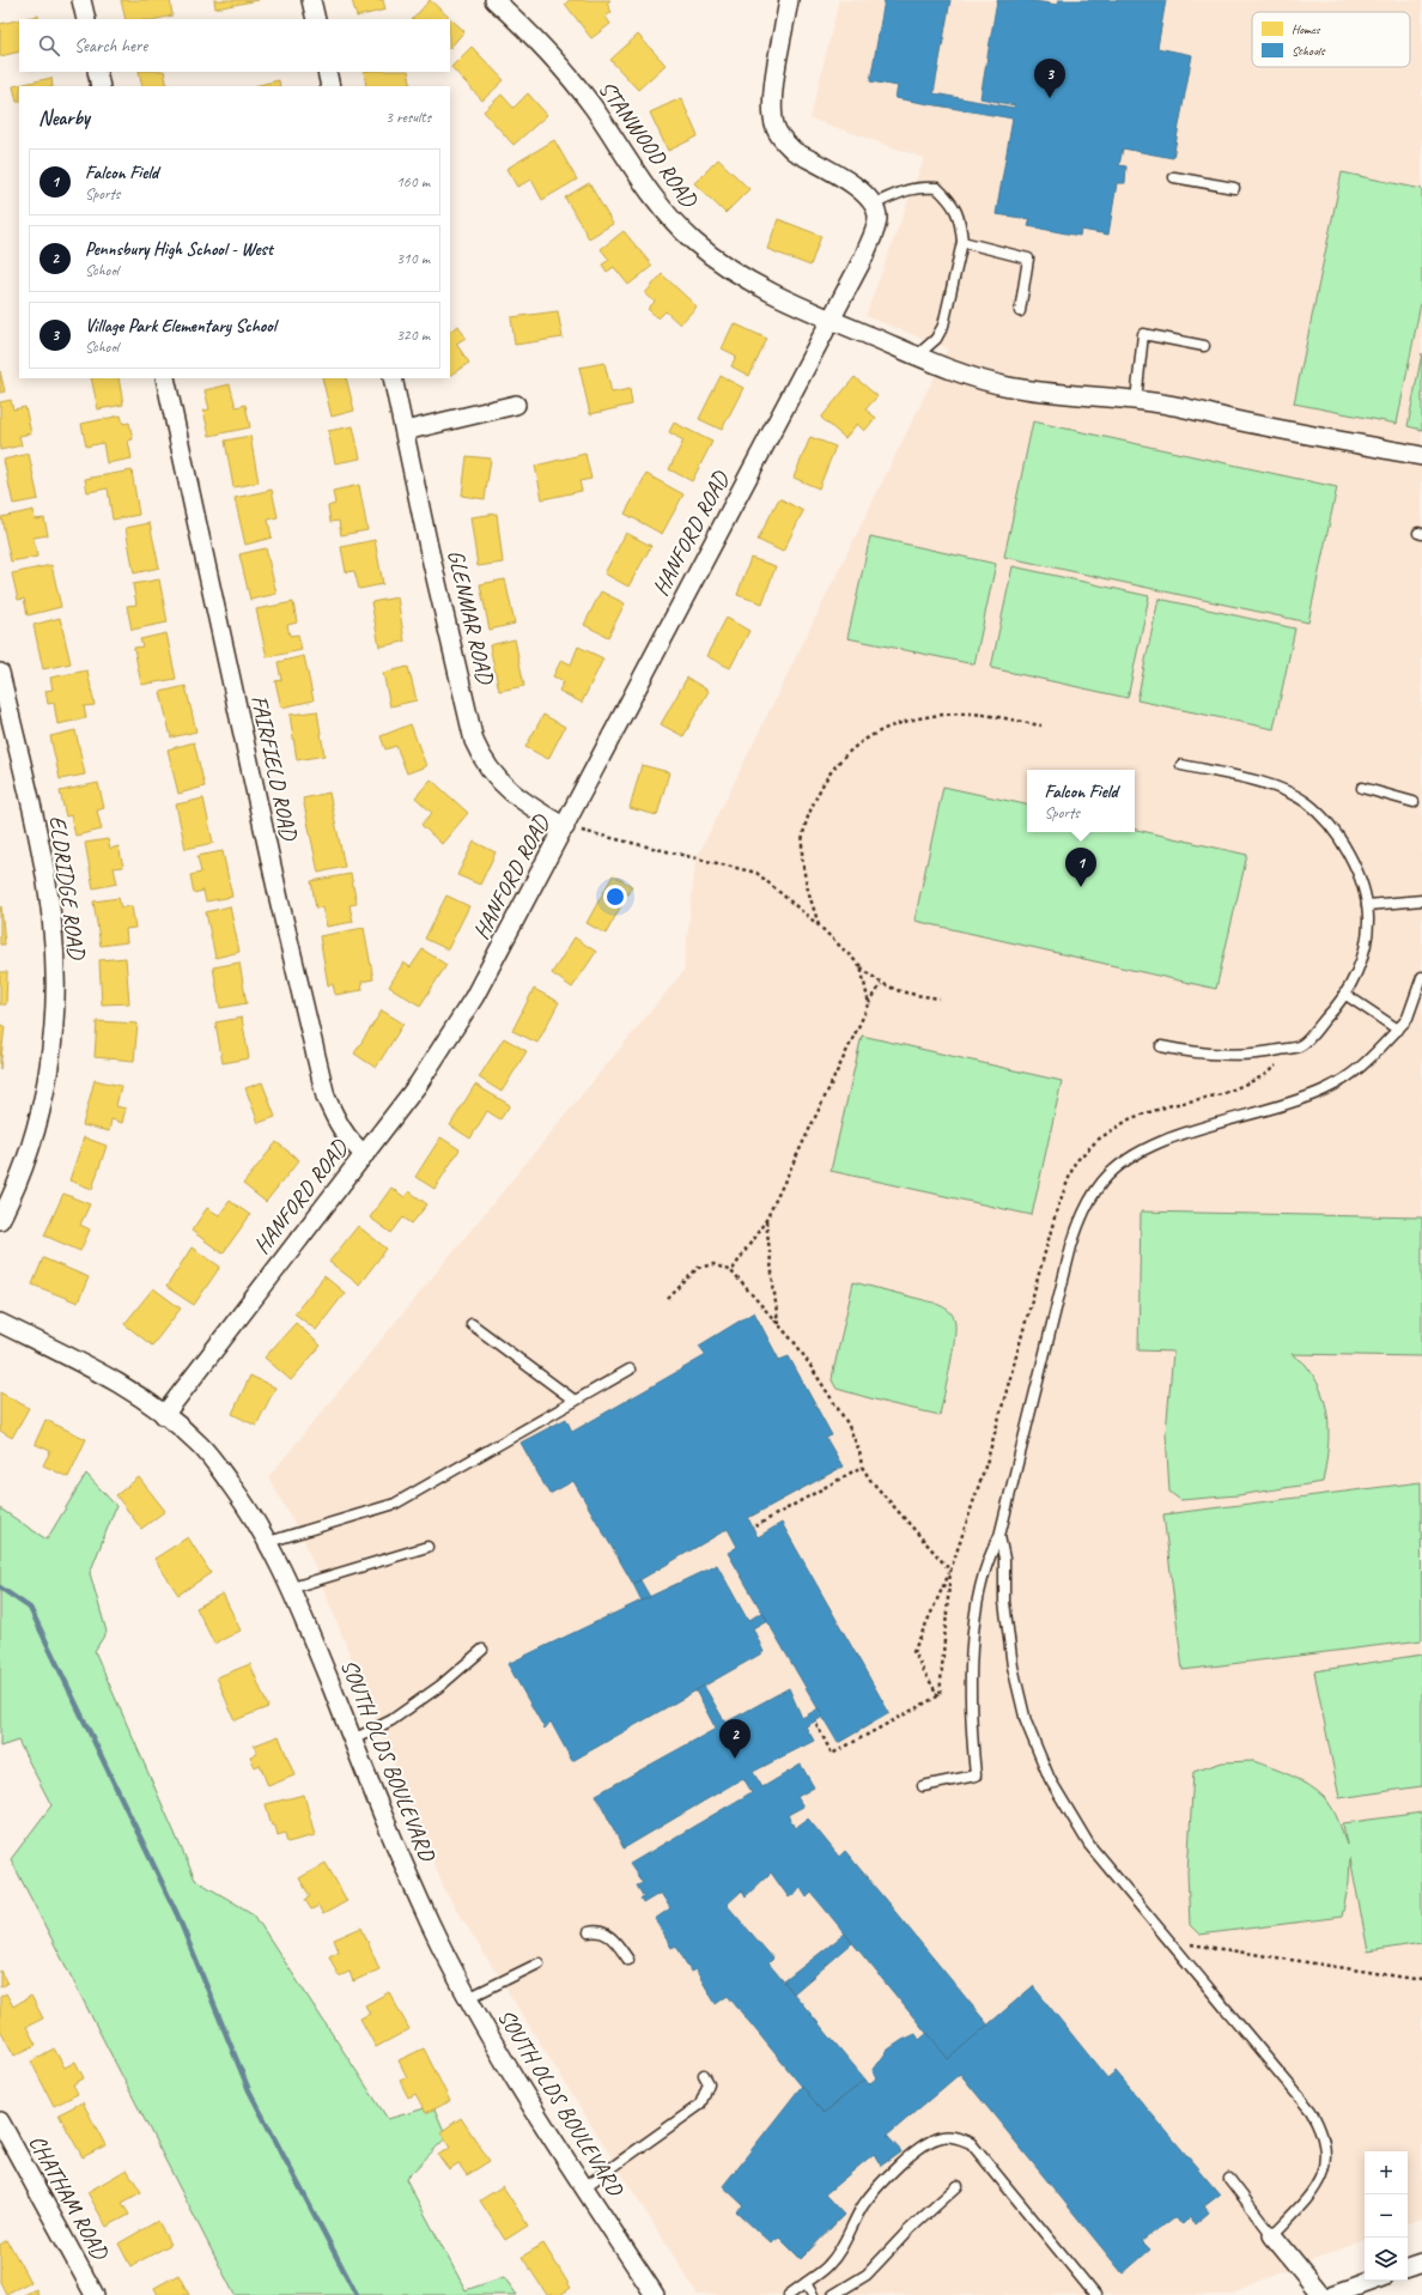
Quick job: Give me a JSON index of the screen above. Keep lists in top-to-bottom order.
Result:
{
  "streets": {
    "street": [
      "STANWOOD ROAD",
      "HANFORD ROAD",
      "GLENMAR ROAD",
      "FAIRFIELD ROAD",
      "ELDRIDGE ROAD",
      "SOUTH OLDS BOULEVARD",
      "CHATHAM ROAD"
    ]
  },
  "crossings": [
    ["STANWOOD ROAD", "HANFORD ROAD"],
    ["HANFORD ROAD", "GLENMAR ROAD"],
    ["HANFORD ROAD", "FAIRFIELD ROAD"],
    ["HANFORD ROAD", "SOUTH OLDS BOULEVARD"]
  ],
  "legend": ["Homes", "Schools"],
  "page": {
    "search": "Search here",
    "pins": ["3", "1", "2"],
    "heading": ["Nearby", "3 results"],
    "list": [
      {
        "mark": "1",
        "name": "Falcon Field",
        "note": "Sports",
        "value": "160 m"
      },
      {
        "mark": "2",
        "name": "Pennsbury High School - West",
        "note": "School",
        "value": "310 m"
      },
      {
        "mark": "3",
        "name": "Village Park Elementary School",
        "note": "School",
        "value": "320 m"
      }
    ],
    "popup": ["Falcon Field", "Sports"],
    "map_buttons": ["+", "−"]
  }
}
